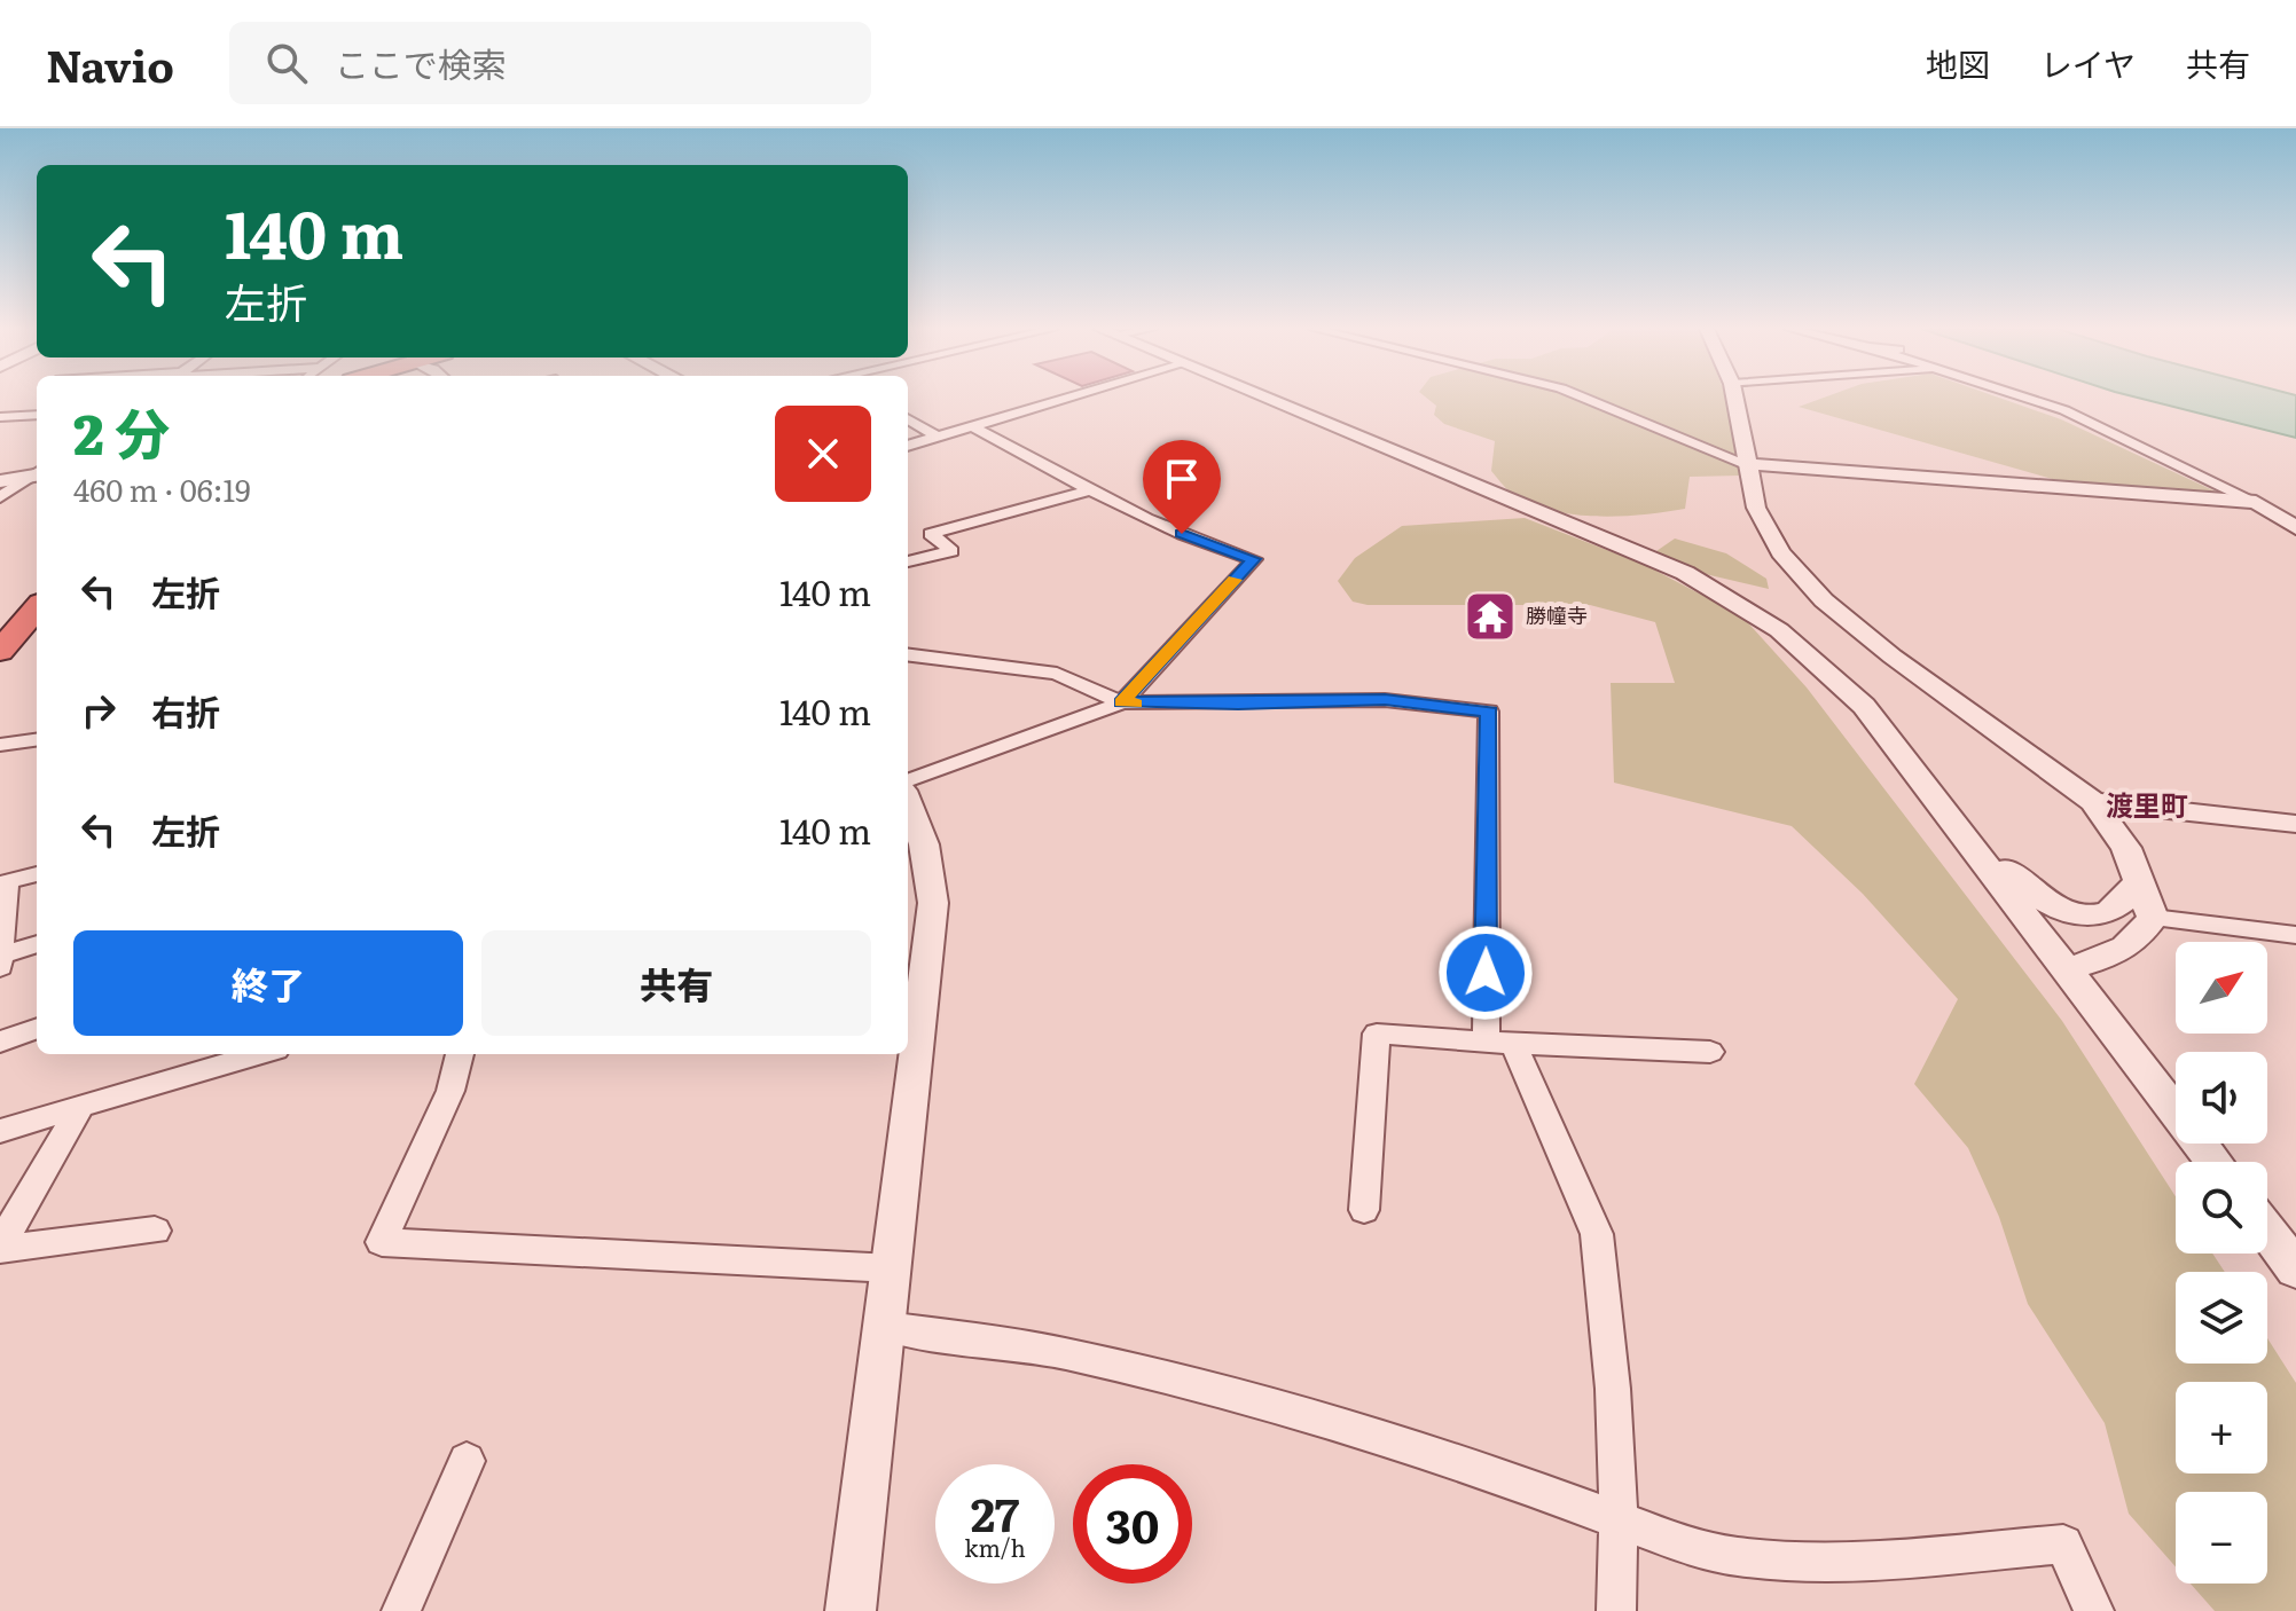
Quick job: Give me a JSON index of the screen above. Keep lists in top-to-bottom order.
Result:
{
  "districts": ["渡里町"],
  "places": {
    "temple": ["勝幢寺"]
  },
  "north": "top right",
  "page": {
    "header": "Navio",
    "search": "ここで検索",
    "nav": ["地図", "レイヤ", "共有"],
    "turn": ["140 m", "左折"],
    "heading": ["2 分", "460 m · 06:19"],
    "list": [
      {
        "name": "左折",
        "value": "140 m"
      },
      {
        "name": "右折",
        "value": "140 m"
      },
      {
        "name": "左折",
        "value": "140 m"
      }
    ],
    "buttons": ["終了", "共有"],
    "map_buttons": ["+", "−"],
    "speed": "27 km/h",
    "limit": "30"
  }
}
